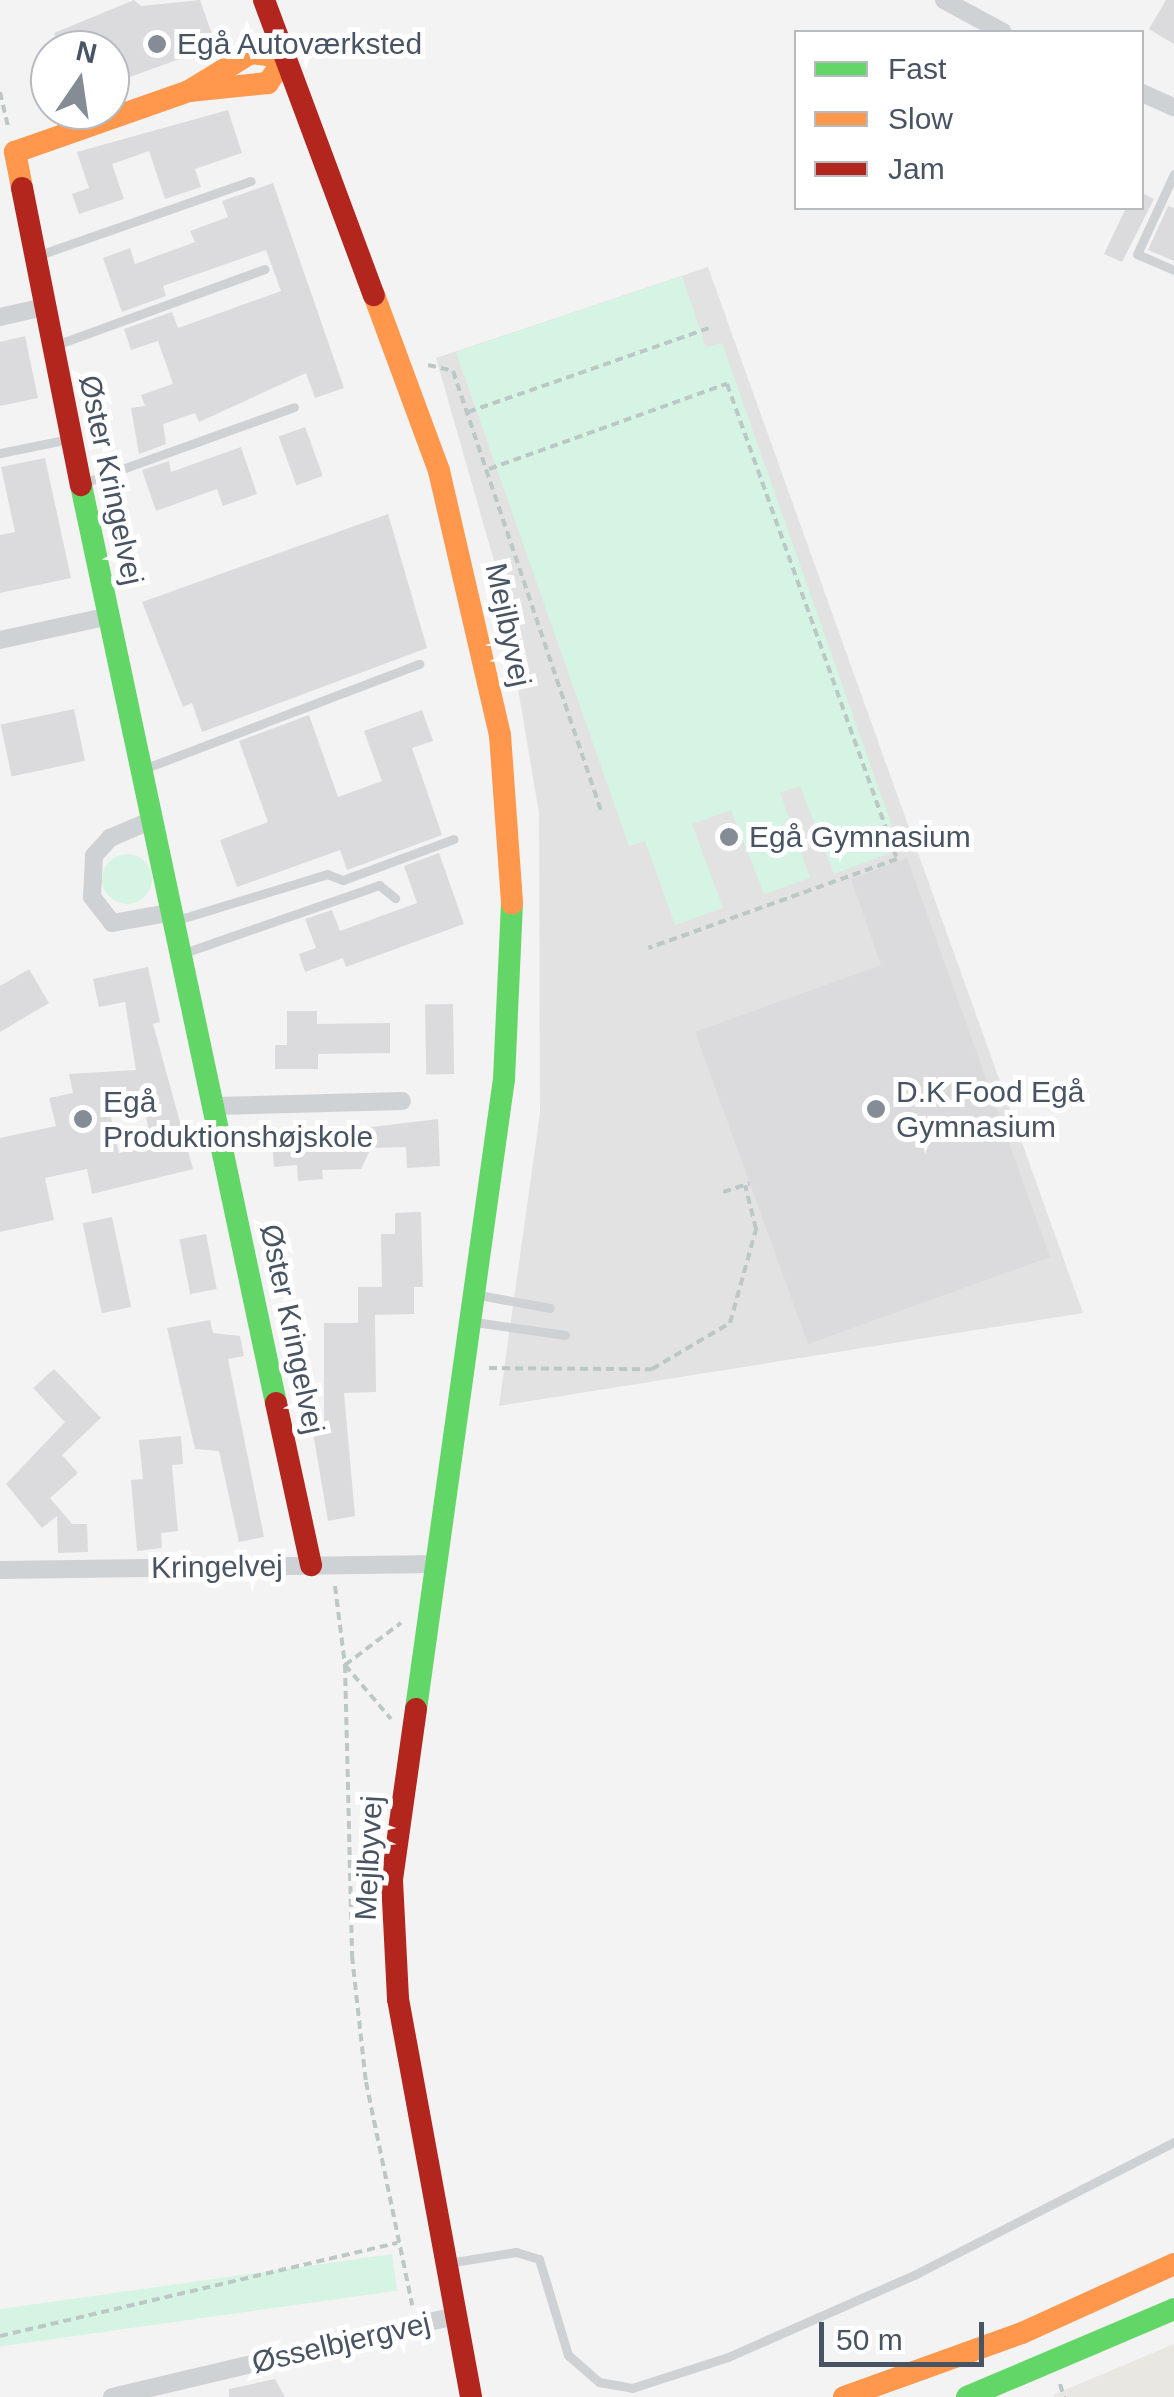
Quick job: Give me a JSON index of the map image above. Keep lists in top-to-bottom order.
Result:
{
  "streets": {
    "street": [
      "Øster Kringelvej",
      "Mejlbyvej",
      "Kringelvej",
      "Øsselbjergvej"
    ]
  },
  "crossings": [
    ["Øster Kringelvej", "Kringelvej"],
    ["Mejlbyvej", "Kringelvej"],
    ["Mejlbyvej", "Øsselbjergvej"]
  ],
  "places": [
    "Egå Autoværksted",
    "Egå Gymnasium",
    "D.K Food Egå Gymnasium",
    "Egå Produktionshøjskole"
  ],
  "legend": ["Fast", "Slow", "Jam"],
  "scale_bar": "50 m",
  "north": "top"
}
